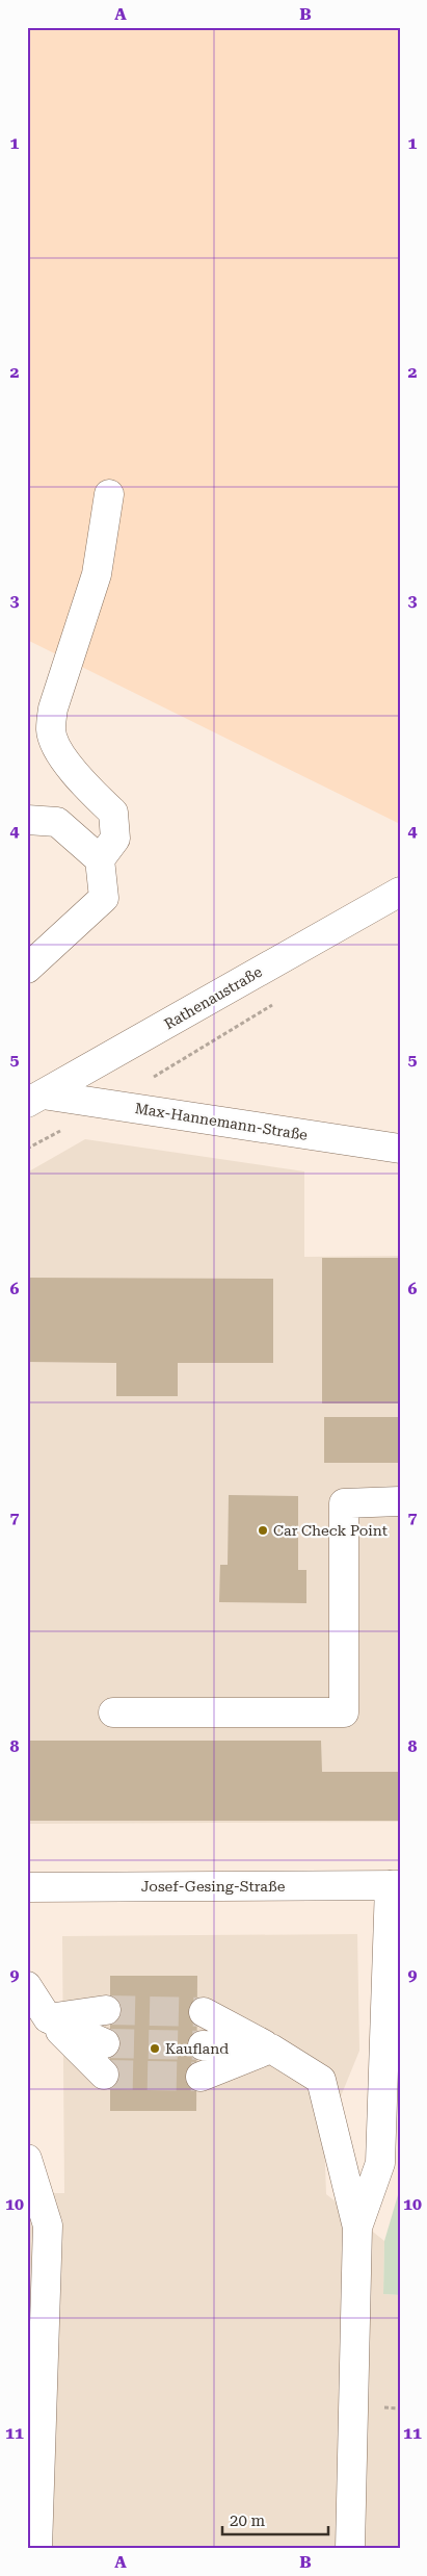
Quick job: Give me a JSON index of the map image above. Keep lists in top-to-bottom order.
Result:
{
  "streets": {
    "street": ["Rathenaustraße", "Max-Hannemann-Straße", "Josef-Gesing-Straße"]
  },
  "crossings": [
    ["Rathenaustraße", "Max-Hannemann-Straße"]
  ],
  "places": ["Car Check Point", "Kaufland"],
  "scale_bar": "20 m",
  "grid": {
    "columns": ["A", "B"],
    "rows": [
      "1",
      "2",
      "3",
      "4",
      "5",
      "6",
      "7",
      "8",
      "9",
      "10",
      "11"
    ]
  }
}
